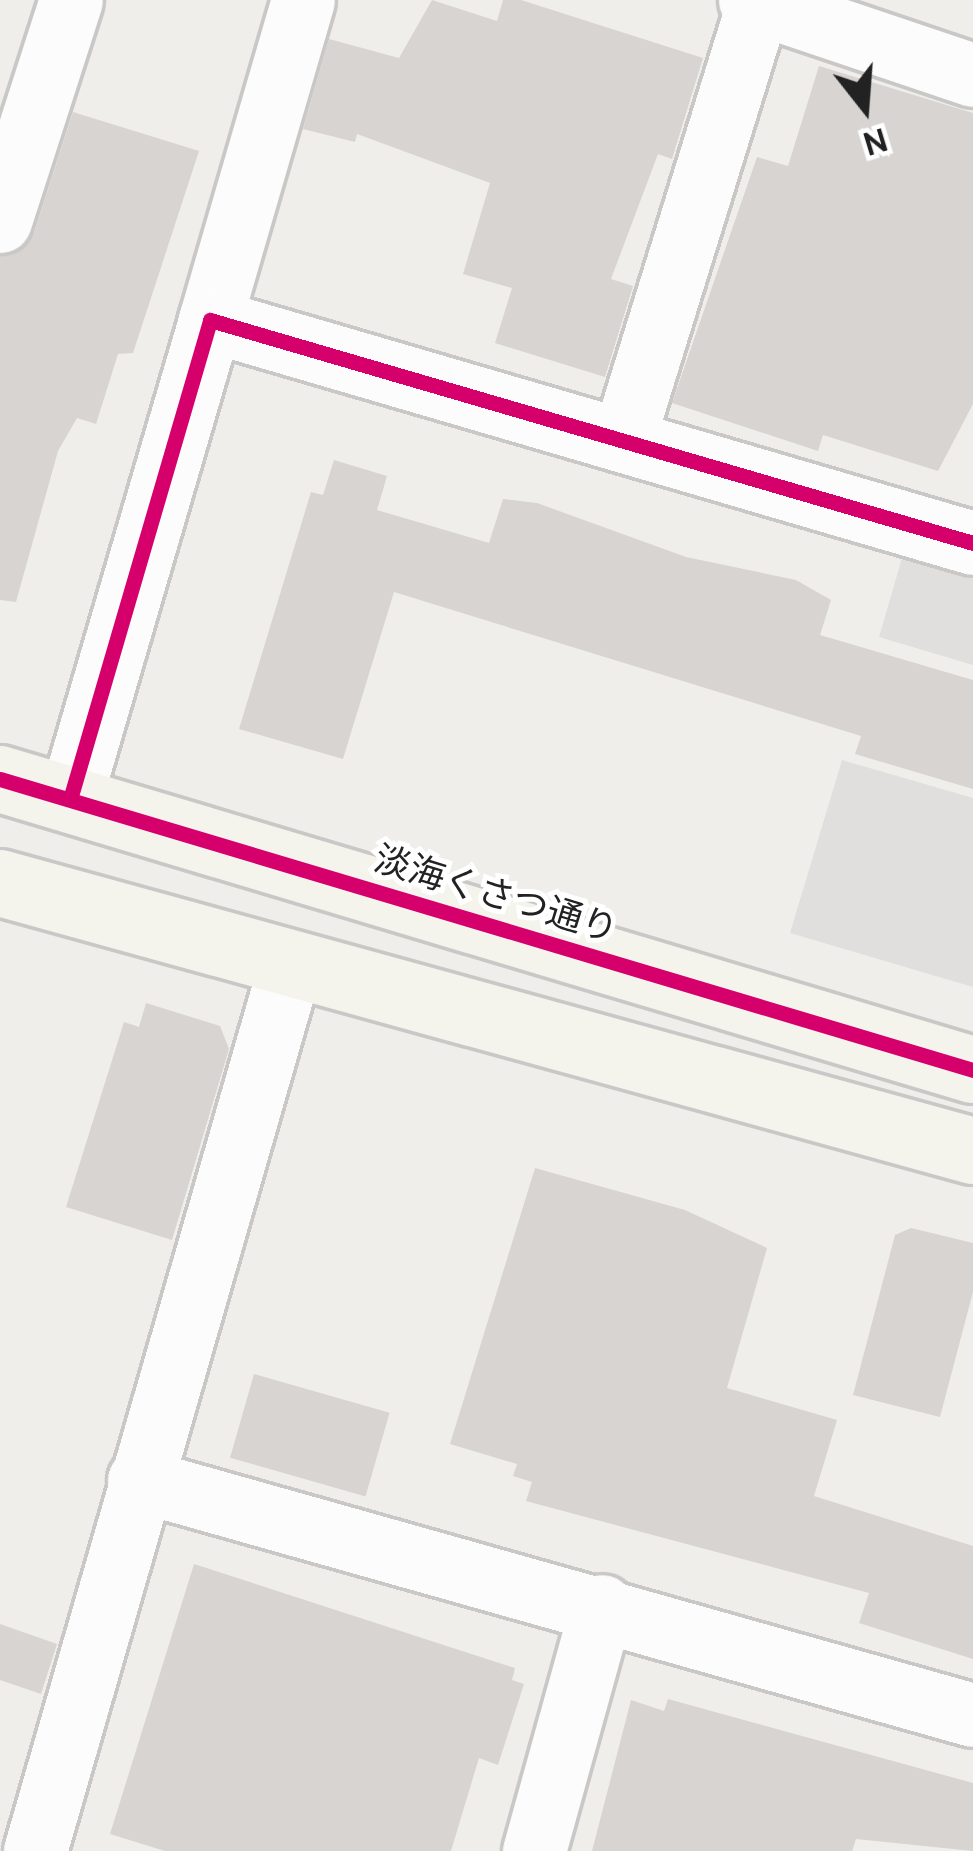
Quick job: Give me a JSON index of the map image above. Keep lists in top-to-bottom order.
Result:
{
  "streets": {
    "street": ["淡海くさつ通り"]
  },
  "north": "bottom"
}
